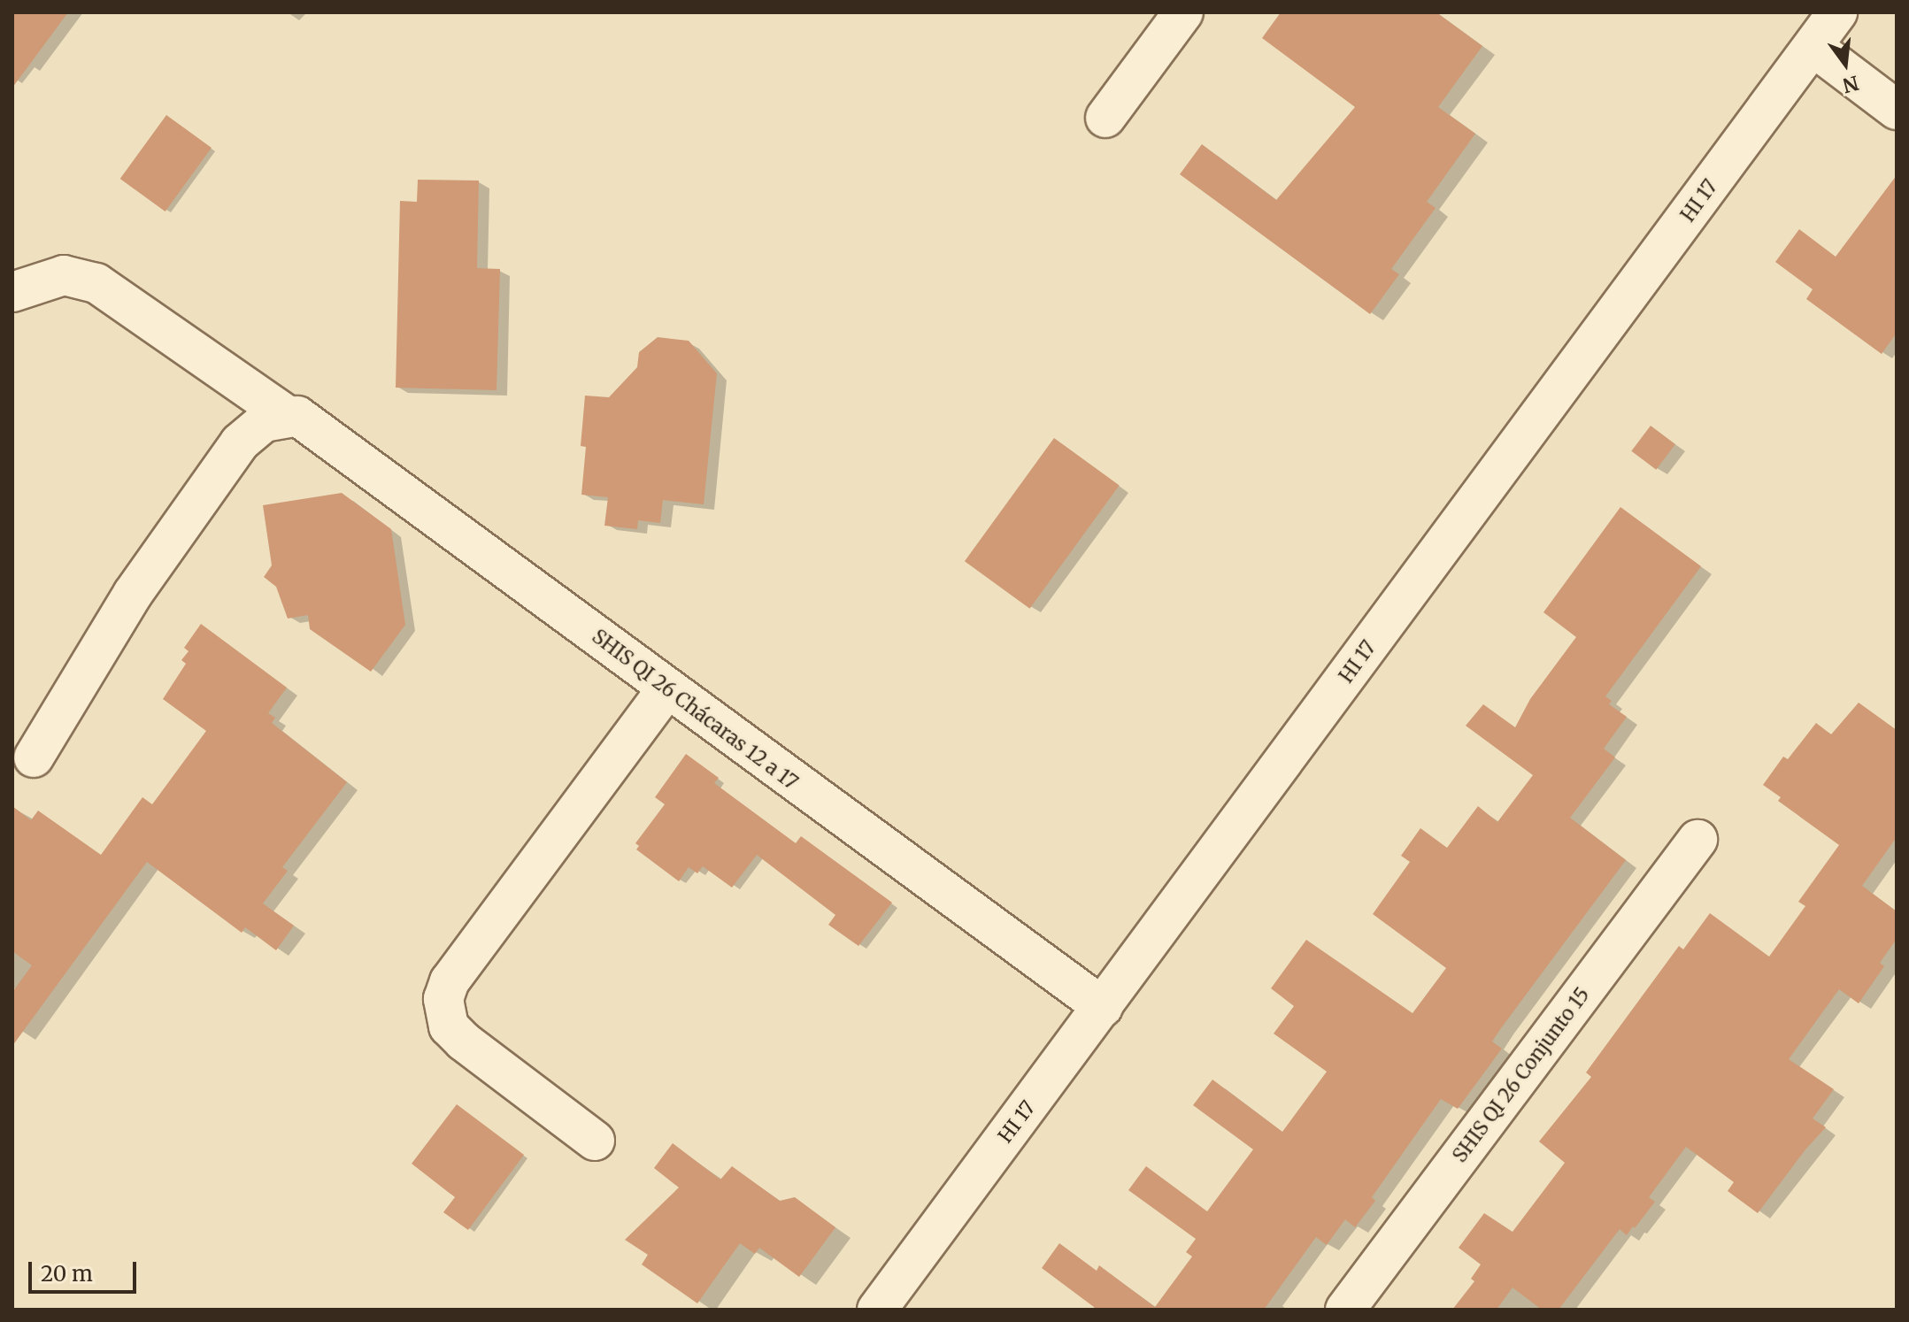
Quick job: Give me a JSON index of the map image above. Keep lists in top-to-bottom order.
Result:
{
  "streets": {
    "street": ["HI 17", "SHIS QI 26 Chácaras 12 a 17", "SHIS QI 26 Conjunto 15"]
  },
  "crossings": [
    ["HI 17", "SHIS QI 26 Chácaras 12 a 17"]
  ],
  "scale_bar": "20 m",
  "north": "bottom"
}
